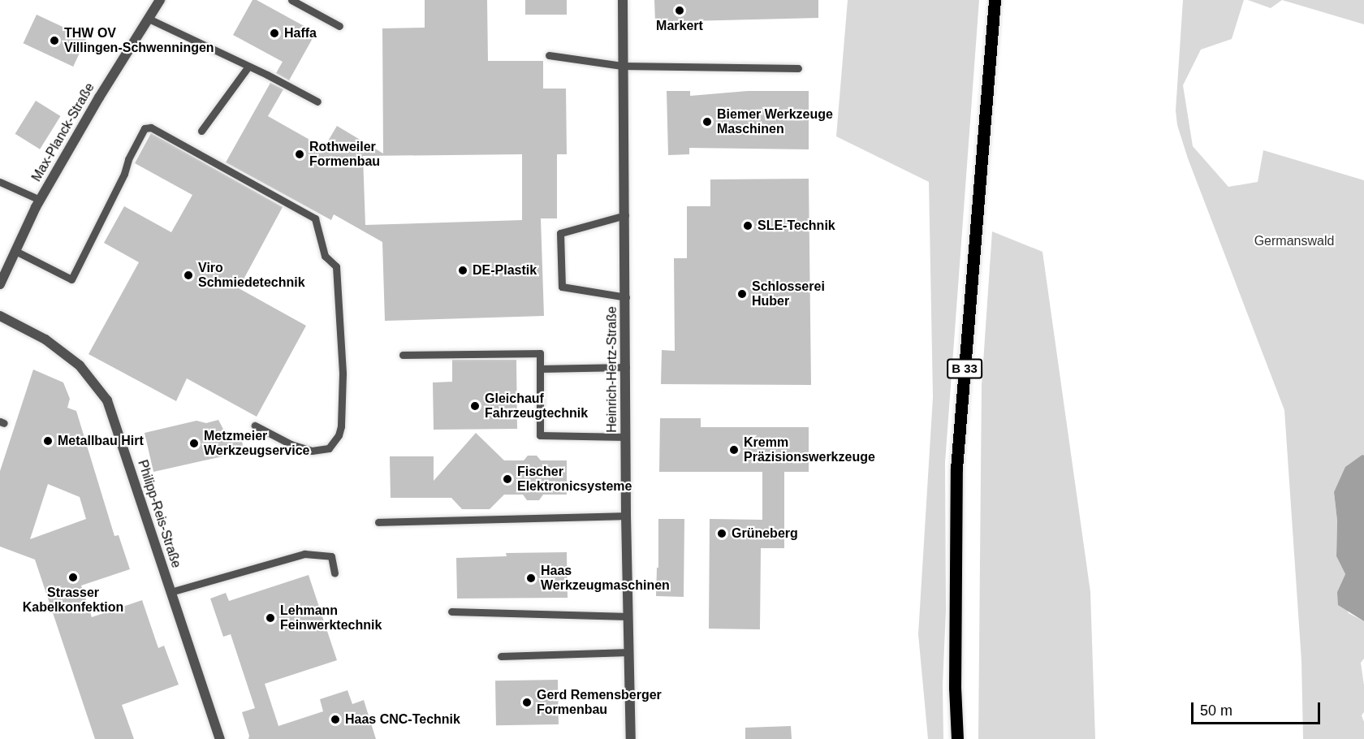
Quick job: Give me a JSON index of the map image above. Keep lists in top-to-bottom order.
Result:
{
  "streets": {
    "main road": ["B 33"],
    "street": ["Max-Planck-Straße", "Heinrich-Hertz-Straße", "Philipp-Reis-Straße"]
  },
  "parks": ["Germanswald"],
  "places": [
    "Markert",
    "Haffa",
    "THW OV Villingen-Schwenningen",
    "Biemer Werkzeuge Maschinen",
    "Rothweiler Formenbau",
    "SLE-Technik",
    "DE-Plastik",
    "Viro Schmiedetechnik",
    "Schlosserei Huber",
    "Gleichauf Fahrzeugtechnik",
    "Metallbau Hirt",
    "Metzmeier Werkzeugservice",
    "Kremm Präzisionswerkzeuge",
    "Fischer Elektronicsysteme",
    "Grüneberg",
    "Strasser Kabelkonfektion",
    "Haas Werkzeugmaschinen",
    "Lehmann Feinwerktechnik",
    "Gerd Remensberger Formenbau",
    "Haas CNC-Technik"
  ],
  "scale_bar": "50 m"
}
